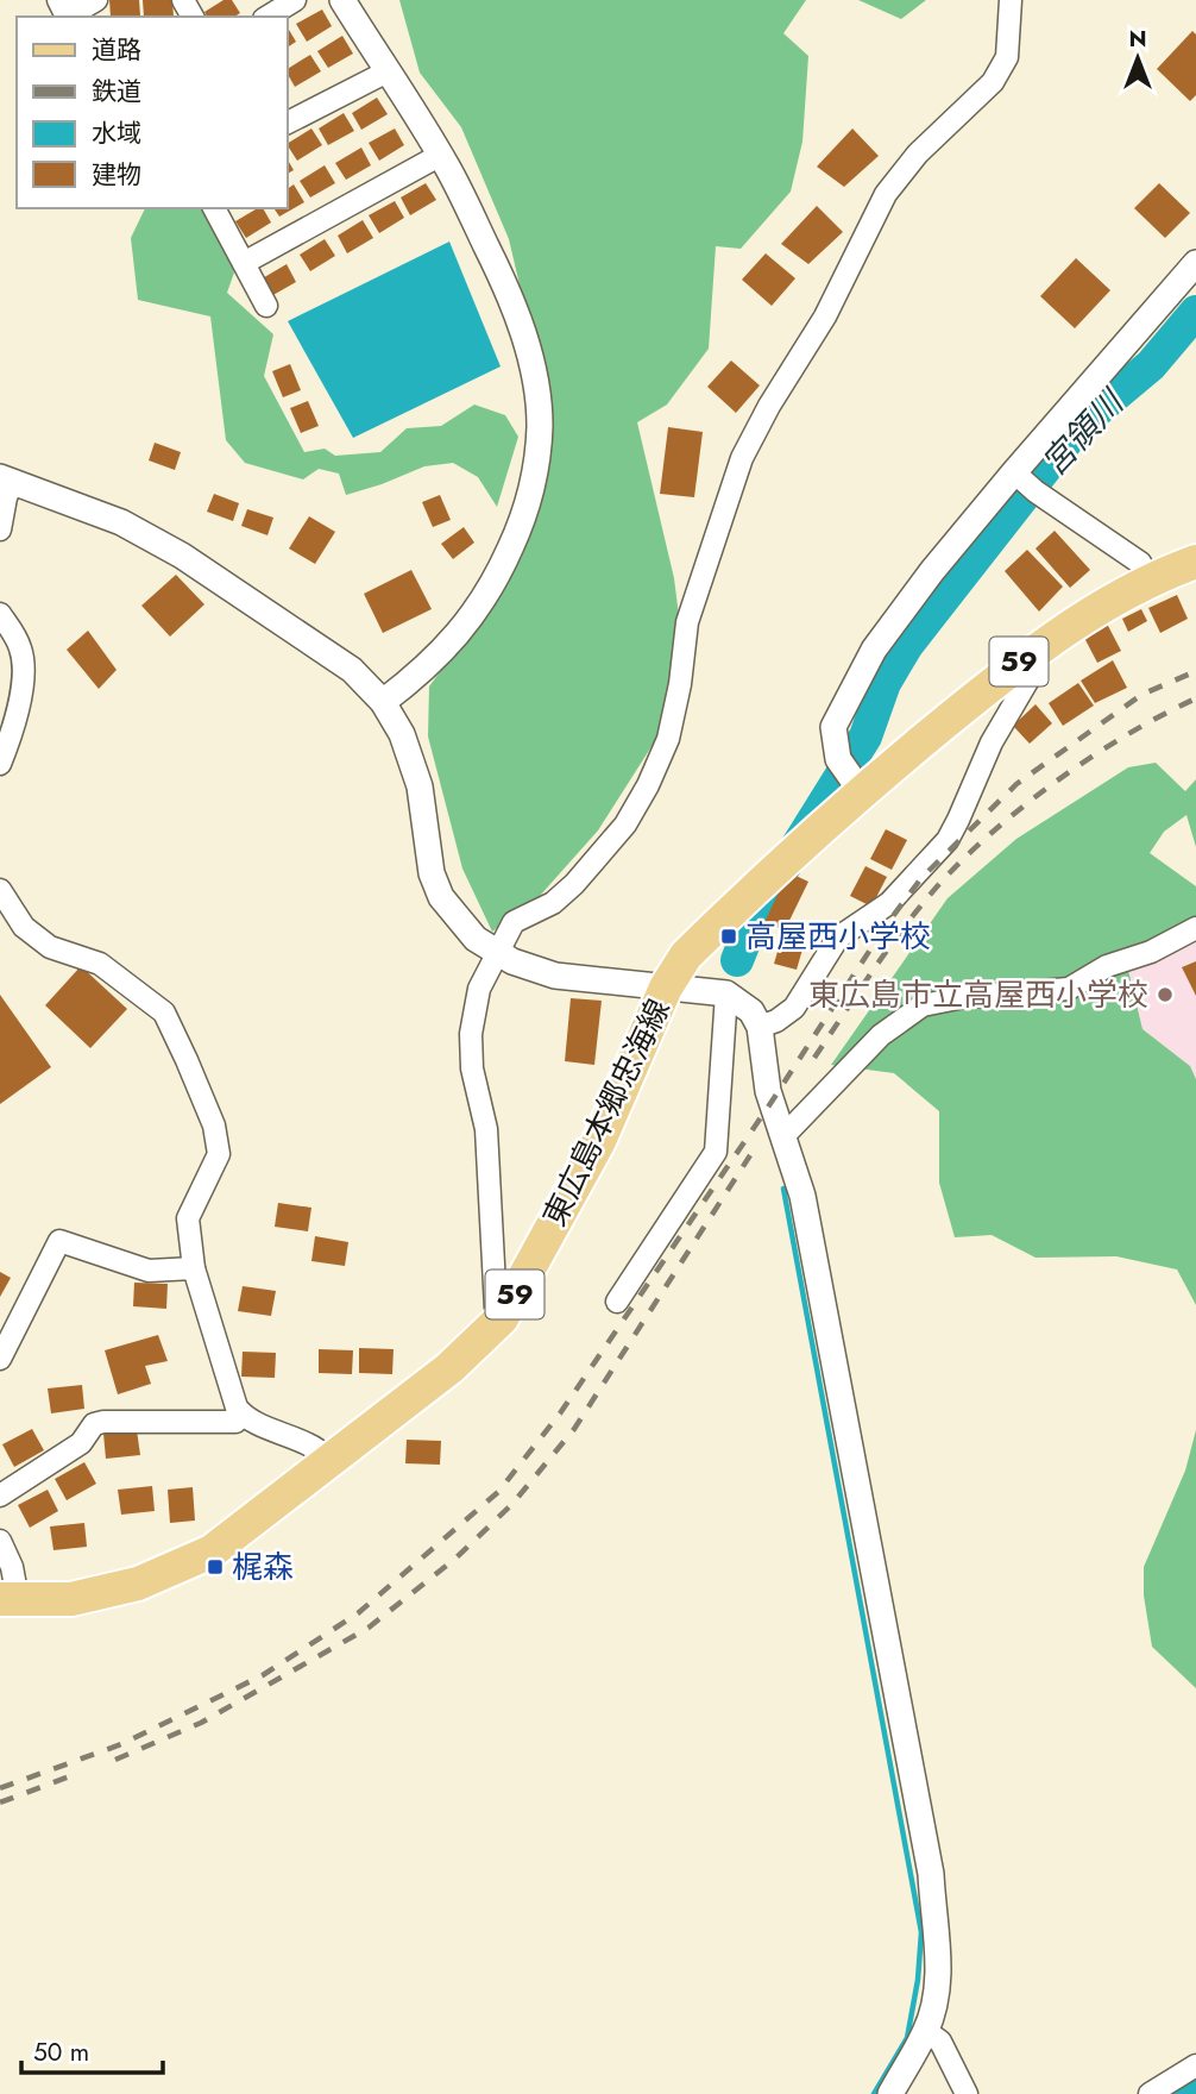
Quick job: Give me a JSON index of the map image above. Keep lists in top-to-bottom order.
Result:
{
  "streets": {
    "main road": ["59", "東広島本郷忠海線"]
  },
  "water": ["宮領川"],
  "places": {
    "transit": ["高屋西小学校", "梶森"],
    "other": ["東広島市立高屋西小学校"]
  },
  "legend": [
    "道路",
    "鉄道",
    "水域",
    "建物"
  ],
  "scale_bar": "50 m",
  "north": "top"
}
